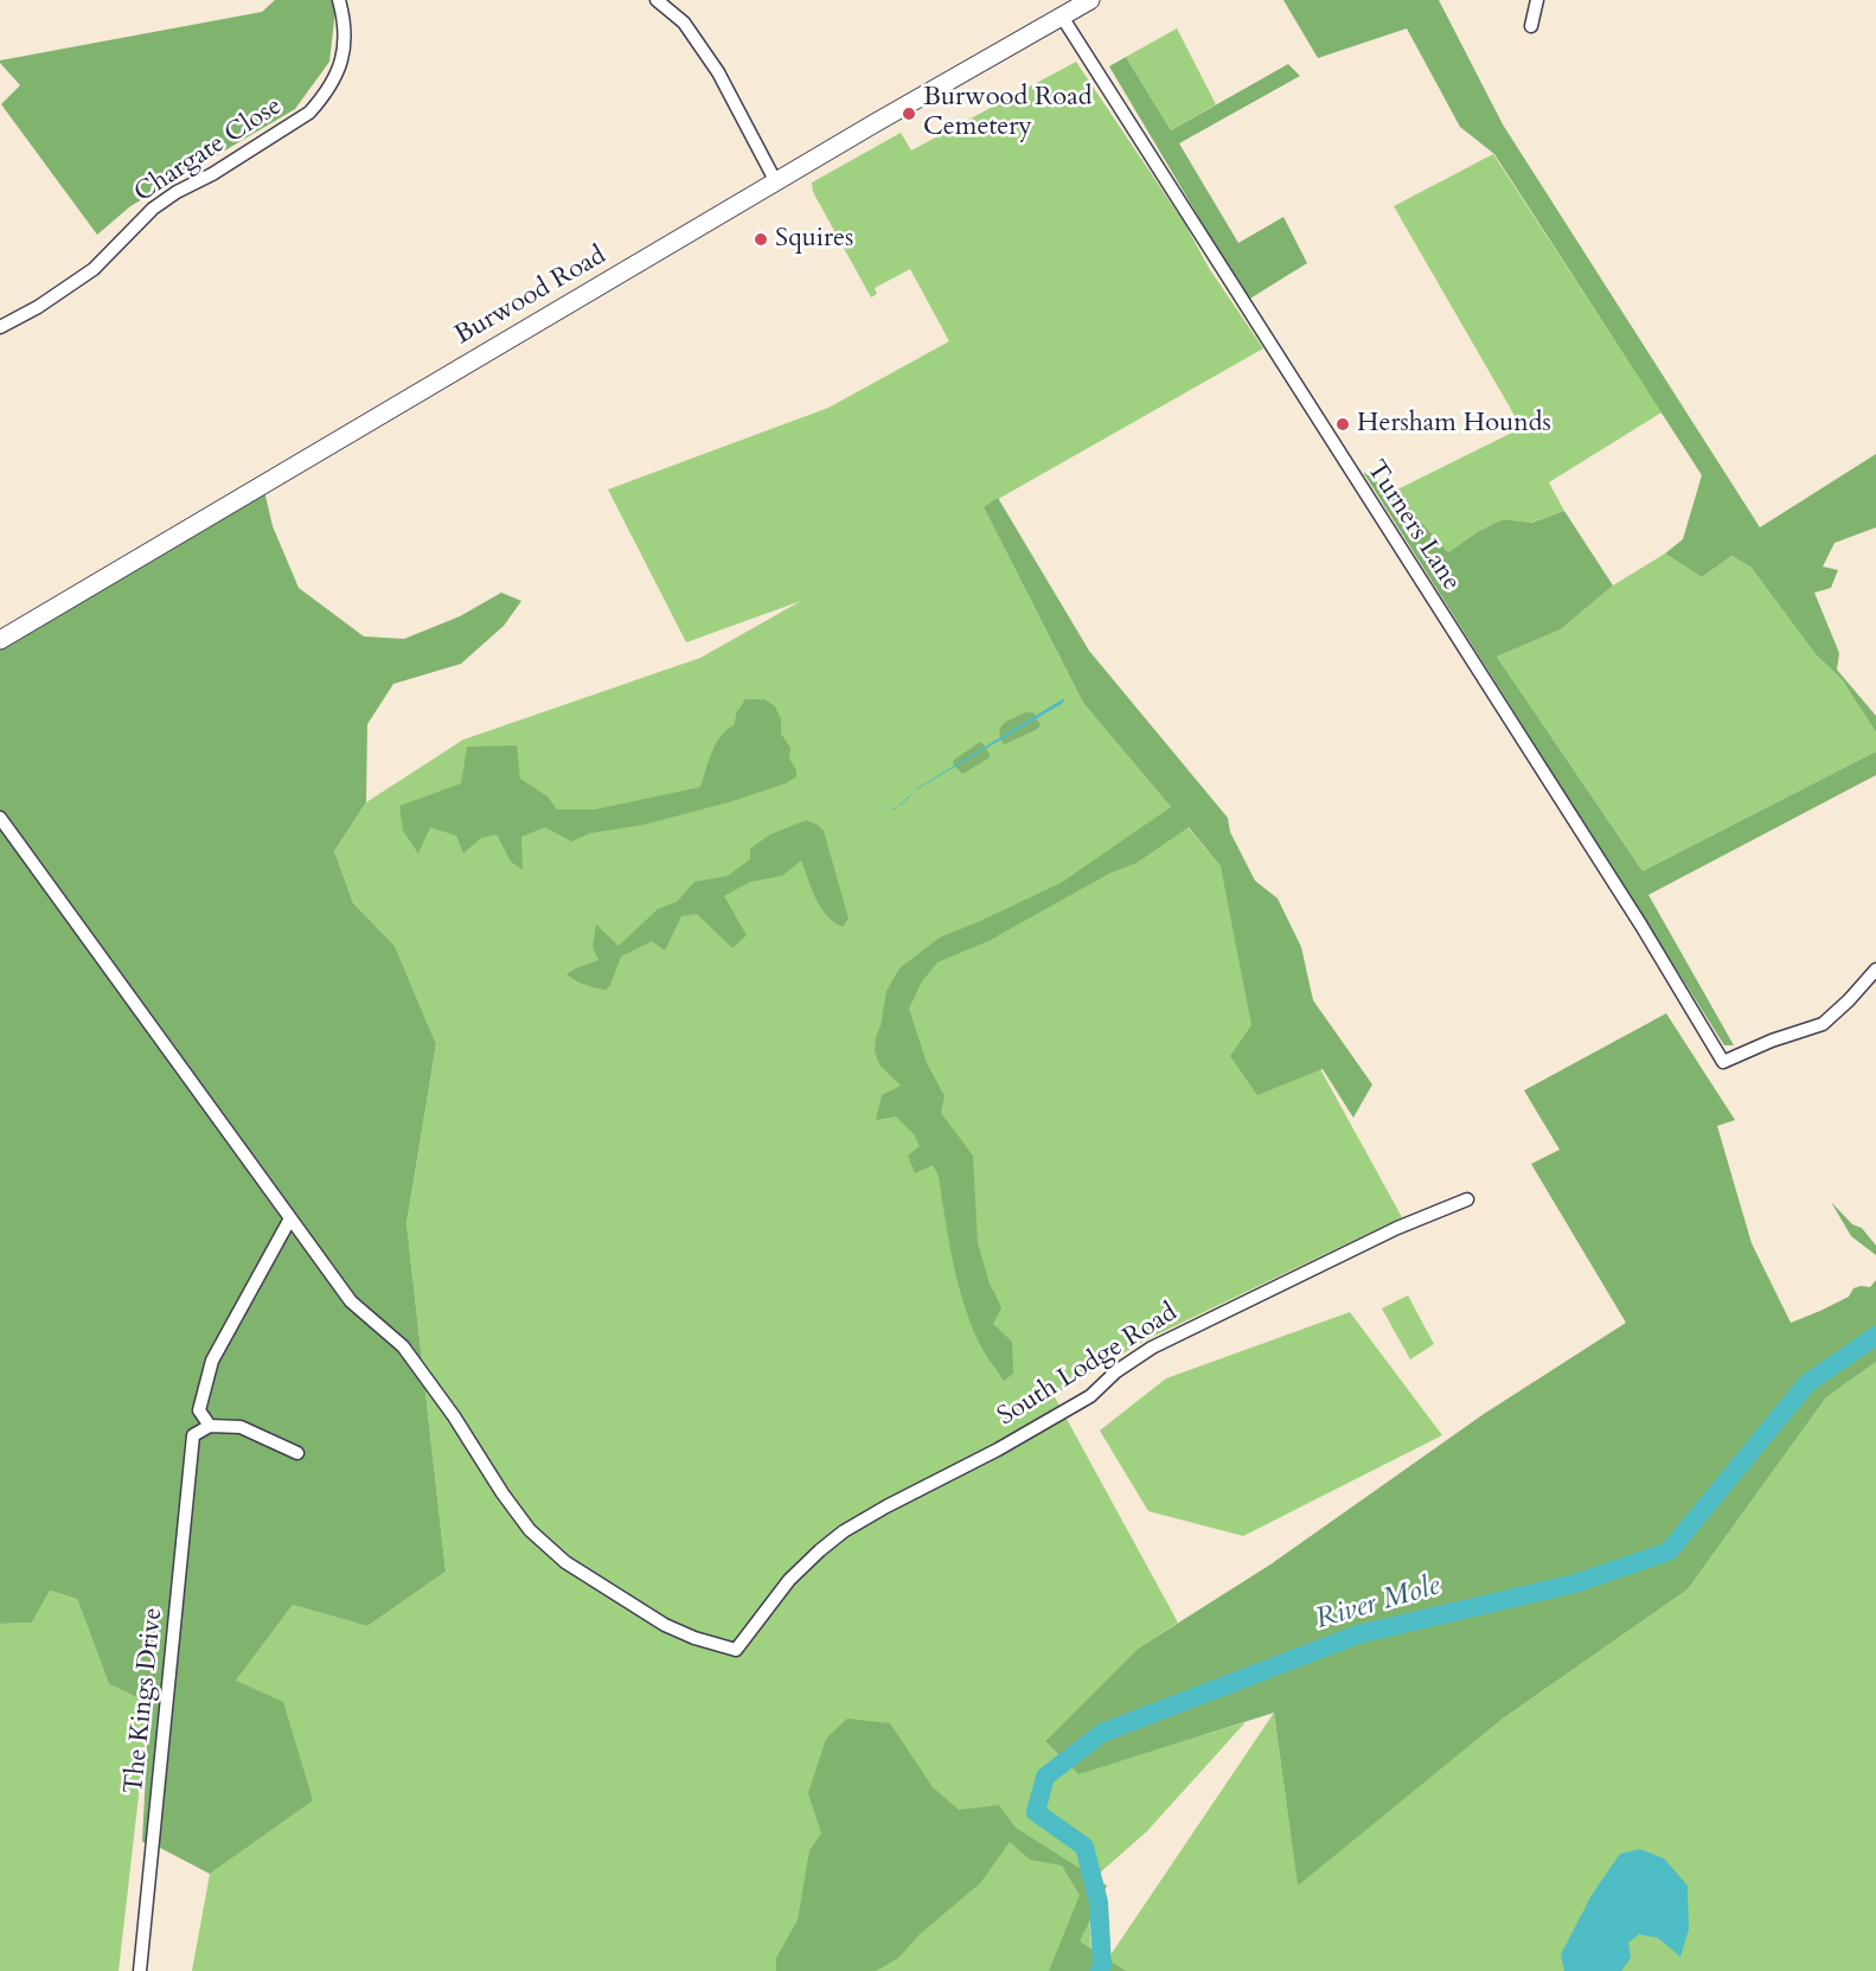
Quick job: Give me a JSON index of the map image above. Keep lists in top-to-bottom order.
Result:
{
  "streets": {
    "street": [
      "Chargate Close",
      "Burwood Road",
      "Turners Lane",
      "South Lodge Road",
      "The Kings Drive"
    ]
  },
  "crossings": [
    ["Burwood Road", "Turners Lane"],
    ["South Lodge Road", "The Kings Drive"]
  ],
  "water": ["River Mole"],
  "places": ["Burwood Road Cemetery", "Squires", "Hersham Hounds"]
}
